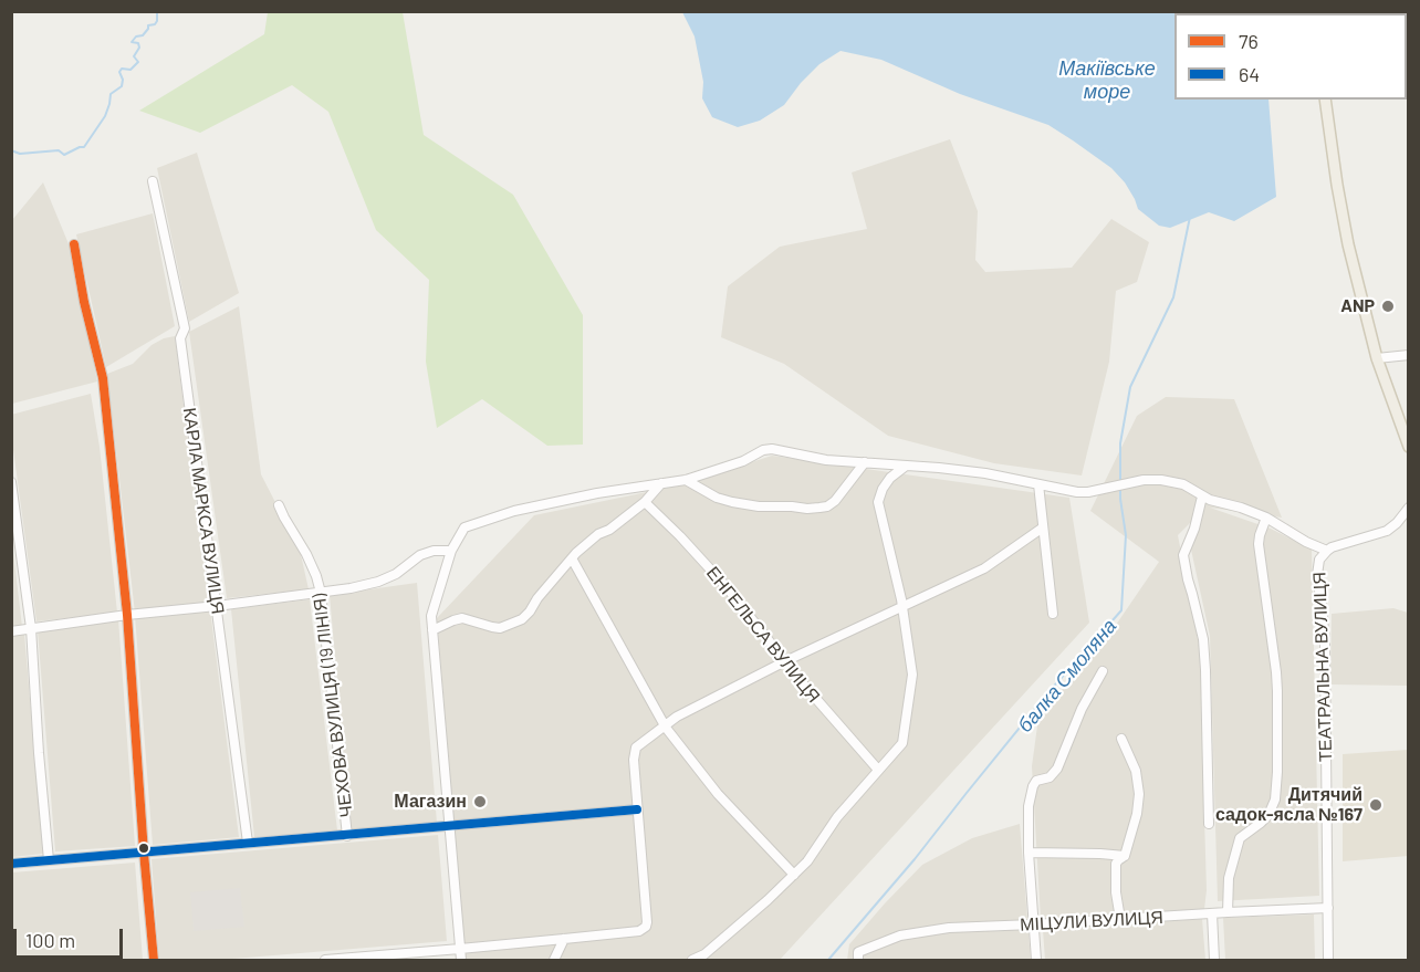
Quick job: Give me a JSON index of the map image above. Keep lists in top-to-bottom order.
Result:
{
  "streets": {
    "street": [
      "КАРЛА МАРКСА ВУЛИЦЯ",
      "ЕНГЕЛЬСА ВУЛИЦЯ",
      "ТЕАТРАЛЬНА ВУЛИЦЯ",
      "ЧЕХОВА ВУЛИЦЯ (19 ЛIНIЯ)",
      "МІЦУЛИ ВУЛИЦЯ"
    ]
  },
  "crossings": [
    ["ТЕАТРАЛЬНА ВУЛИЦЯ", "МІЦУЛИ ВУЛИЦЯ"]
  ],
  "water": ["Макіївське море", "балка Смоляна"],
  "places": ["ANP", "Магазин", "Дитячий садок-ясла №167"],
  "lines": ["transit line 76", "transit line 64"],
  "legend": ["76", "64"],
  "scale_bar": "100 m"
}
